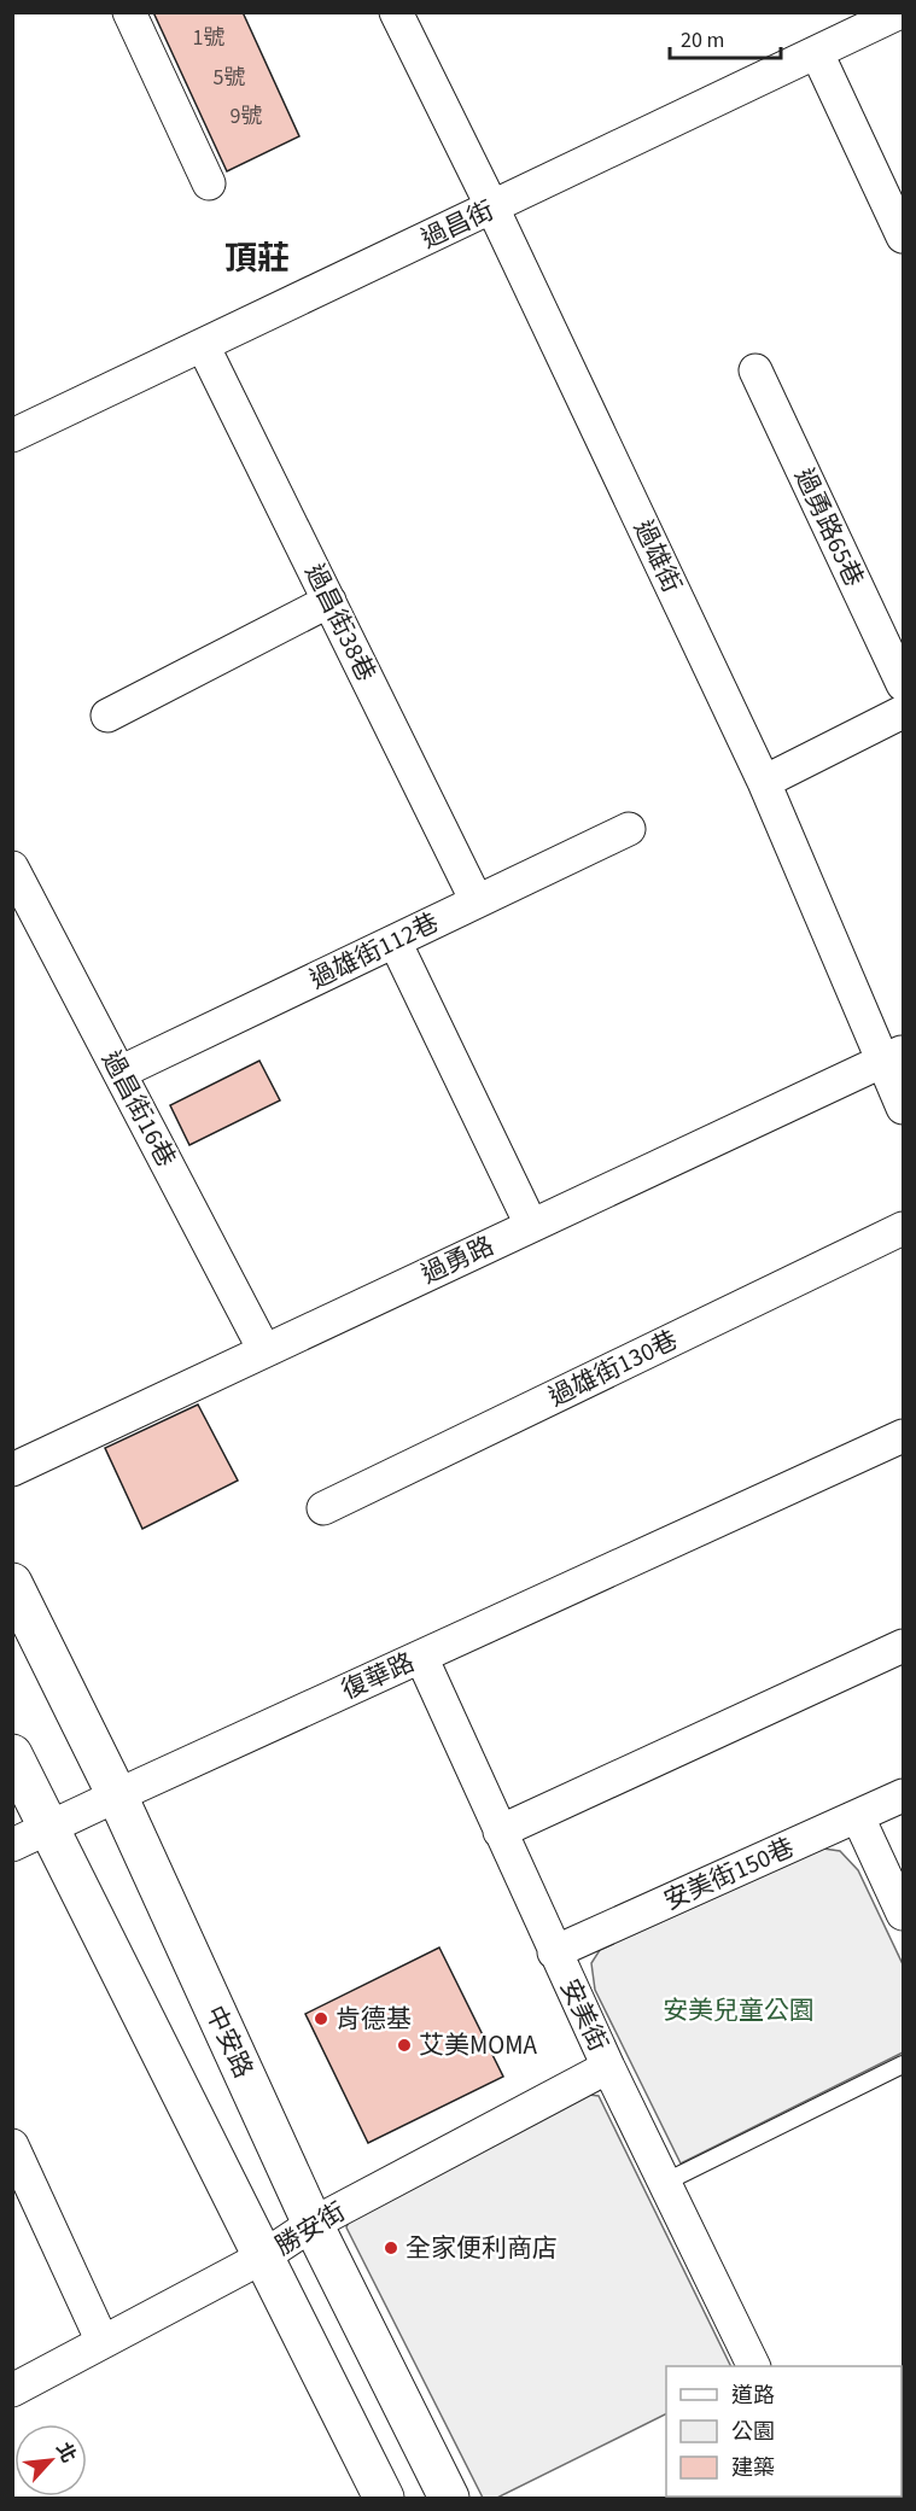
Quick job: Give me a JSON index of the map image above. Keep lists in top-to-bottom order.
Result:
{
  "streets": {
    "street": [
      "過昌街",
      "過勇路65巷",
      "過雄街",
      "過昌街38巷",
      "過雄街112巷",
      "過昌街16巷",
      "過勇路",
      "過雄街130巷",
      "復華路",
      "安美街150巷",
      "安美街",
      "中安路",
      "勝安街"
    ]
  },
  "crossings": [
    ["過昌街", "過雄街"],
    ["過昌街", "過昌街38巷"],
    ["過雄街", "過勇路"],
    ["過昌街38巷", "過雄街112巷"],
    ["過雄街112巷", "過昌街16巷"],
    ["過昌街16巷", "過勇路"],
    ["復華路", "安美街"],
    ["復華路", "中安路"],
    ["安美街150巷", "安美街"],
    ["安美街", "勝安街"],
    ["中安路", "勝安街"]
  ],
  "districts": ["頂莊"],
  "parks": ["安美兒童公園"],
  "places": ["肯德基", "艾美MOMA", "全家便利商店"],
  "house_numbers": ["1號", "5號", "9號"],
  "legend": ["道路", "公園", "建築"],
  "scale_bar": "20 m",
  "north": "top right"
}
